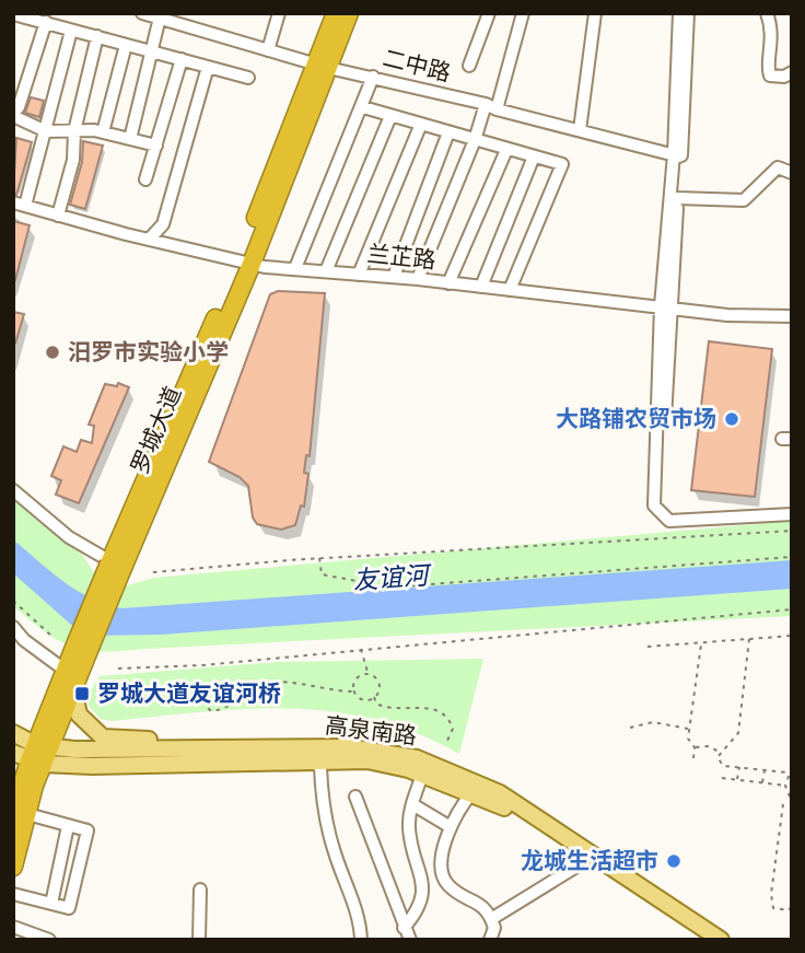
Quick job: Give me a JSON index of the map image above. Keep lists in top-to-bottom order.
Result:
{
  "streets": {
    "highway": ["罗城大道"],
    "main road": ["高泉南路"],
    "street": ["二中路", "兰芷路"]
  },
  "crossings": [
    ["二中路", "罗城大道"],
    ["兰芷路", "罗城大道"],
    ["罗城大道", "高泉南路"]
  ],
  "water": ["友谊河"],
  "places": {
    "other": ["汨罗市实验小学", "大路铺农贸市场", "龙城生活超市"],
    "transit": ["罗城大道友谊河桥"]
  }
}
